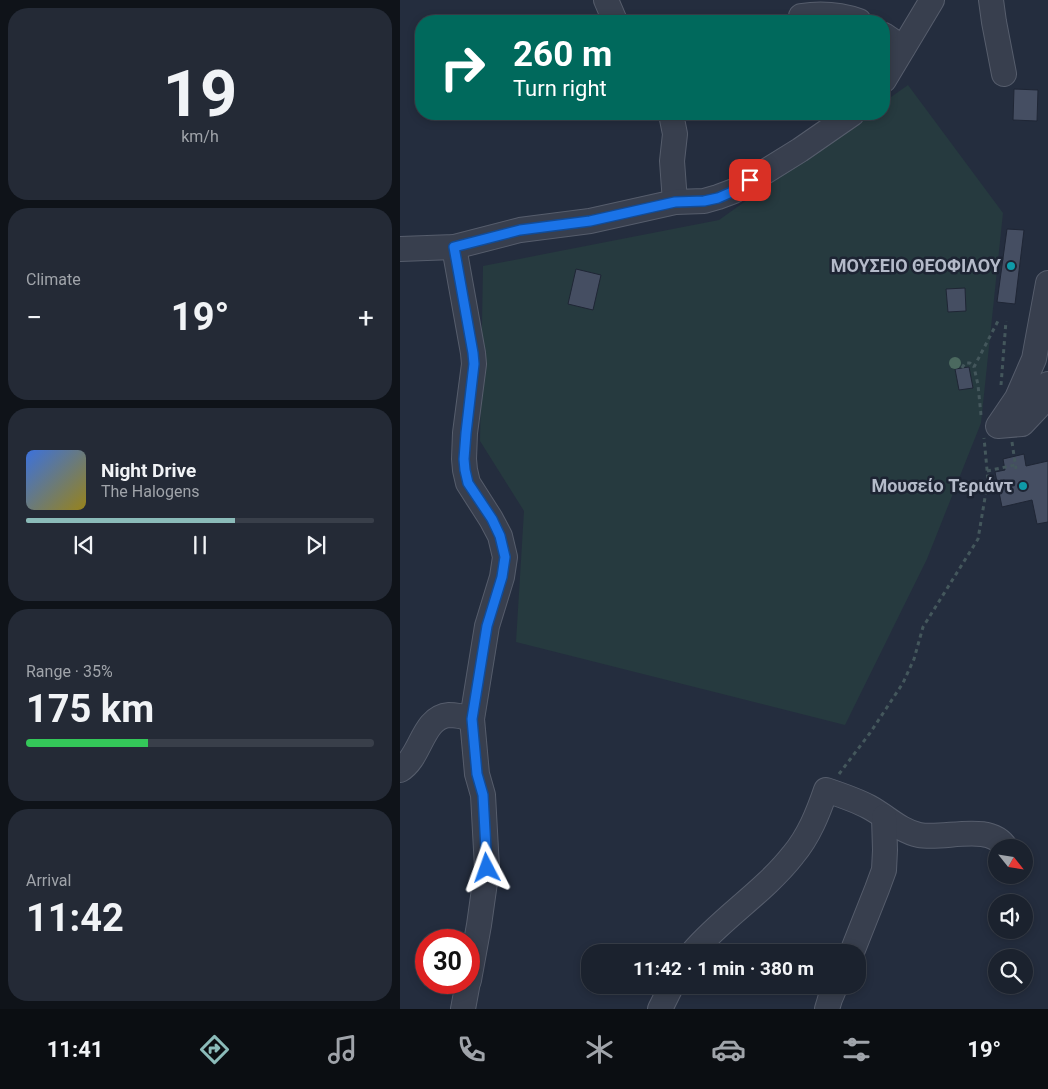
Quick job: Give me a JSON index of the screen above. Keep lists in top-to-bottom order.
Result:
{
  "places": ["ΜΟΥΣΕΙΟ ΘΕΟΦΙΛΟΥ", "Μουσείο Τεριάντ"],
  "north": "bottom right",
  "page": {
    "tile": [
      ["19", "km/h"],
      "Climate",
      ["Range · 35%", "175 km"],
      ["Arrival", "11:42"]
    ],
    "turn": ["260 m", "Turn right"],
    "heat": ["−", "19°", "+"],
    "song": ["Night Drive", "The Halogens"],
    "limit": "30",
    "trip": "11:42 · 1 min · 380 m",
    "tabs": ["11:41", "19°"]
  }
}
